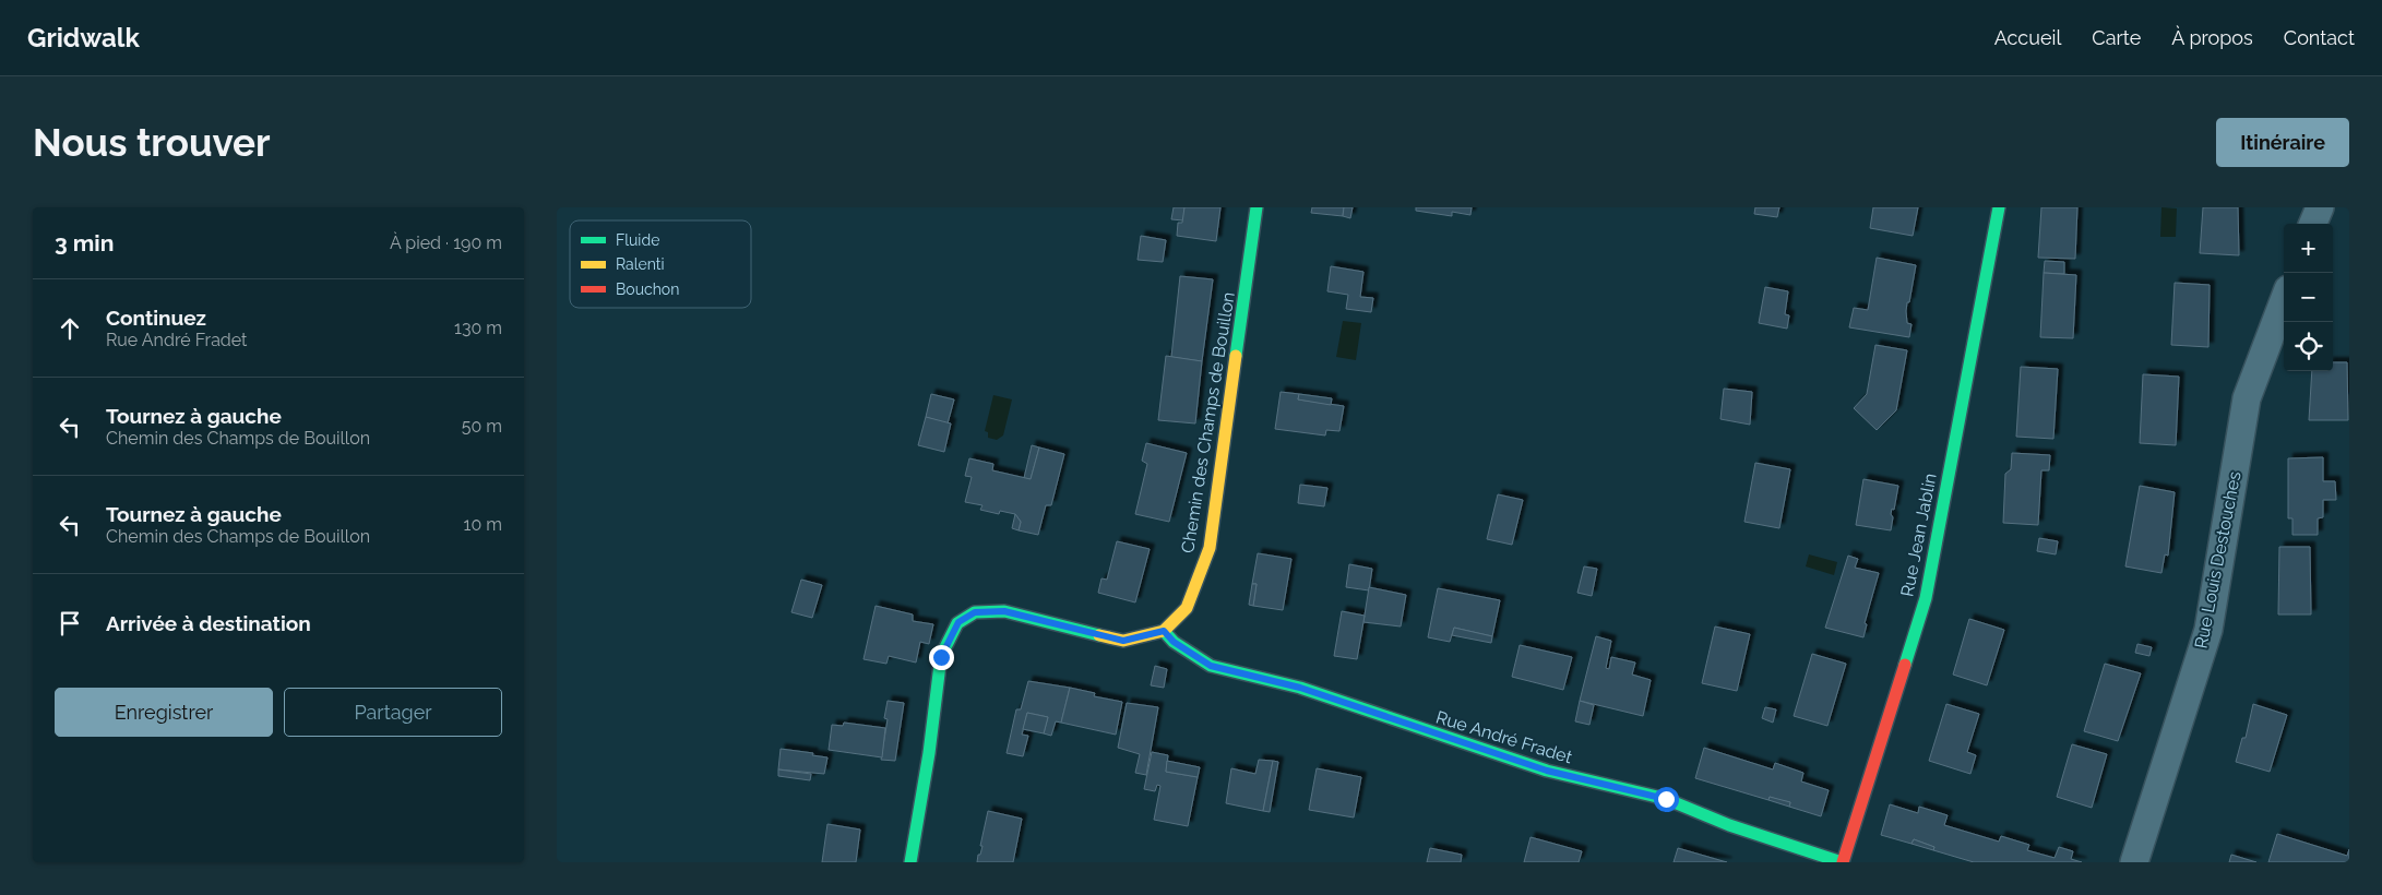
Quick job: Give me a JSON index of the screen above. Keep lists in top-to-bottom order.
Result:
{
  "streets": {
    "street": [
      "Chemin des Champs de Bouillon",
      "Rue Jean Jablin",
      "Rue Louis Destouches",
      "Rue André Fradet"
    ]
  },
  "crossings": [
    ["Chemin des Champs de Bouillon", "Rue André Fradet"],
    ["Rue Jean Jablin", "Rue André Fradet"]
  ],
  "legend": ["Fluide", "Ralenti", "Bouchon"],
  "page": {
    "header": "Gridwalk",
    "nav": [
      "Accueil",
      "Carte",
      "À propos",
      "Contact"
    ],
    "buttons": [
      "Itinéraire",
      ["Enregistrer", "Partager"]
    ],
    "title": "Nous trouver",
    "heading": ["3 min", "À pied · 190 m"],
    "map_buttons": ["+", "−"],
    "list": [
      ["Continuez", "Rue André Fradet", "130 m"],
      ["Tournez à gauche", "Chemin des Champs de Bouillon", "50 m"],
      ["Tournez à gauche", "Chemin des Champs de Bouillon", "10 m"],
      "Arrivée à destination"
    ]
  }
}
